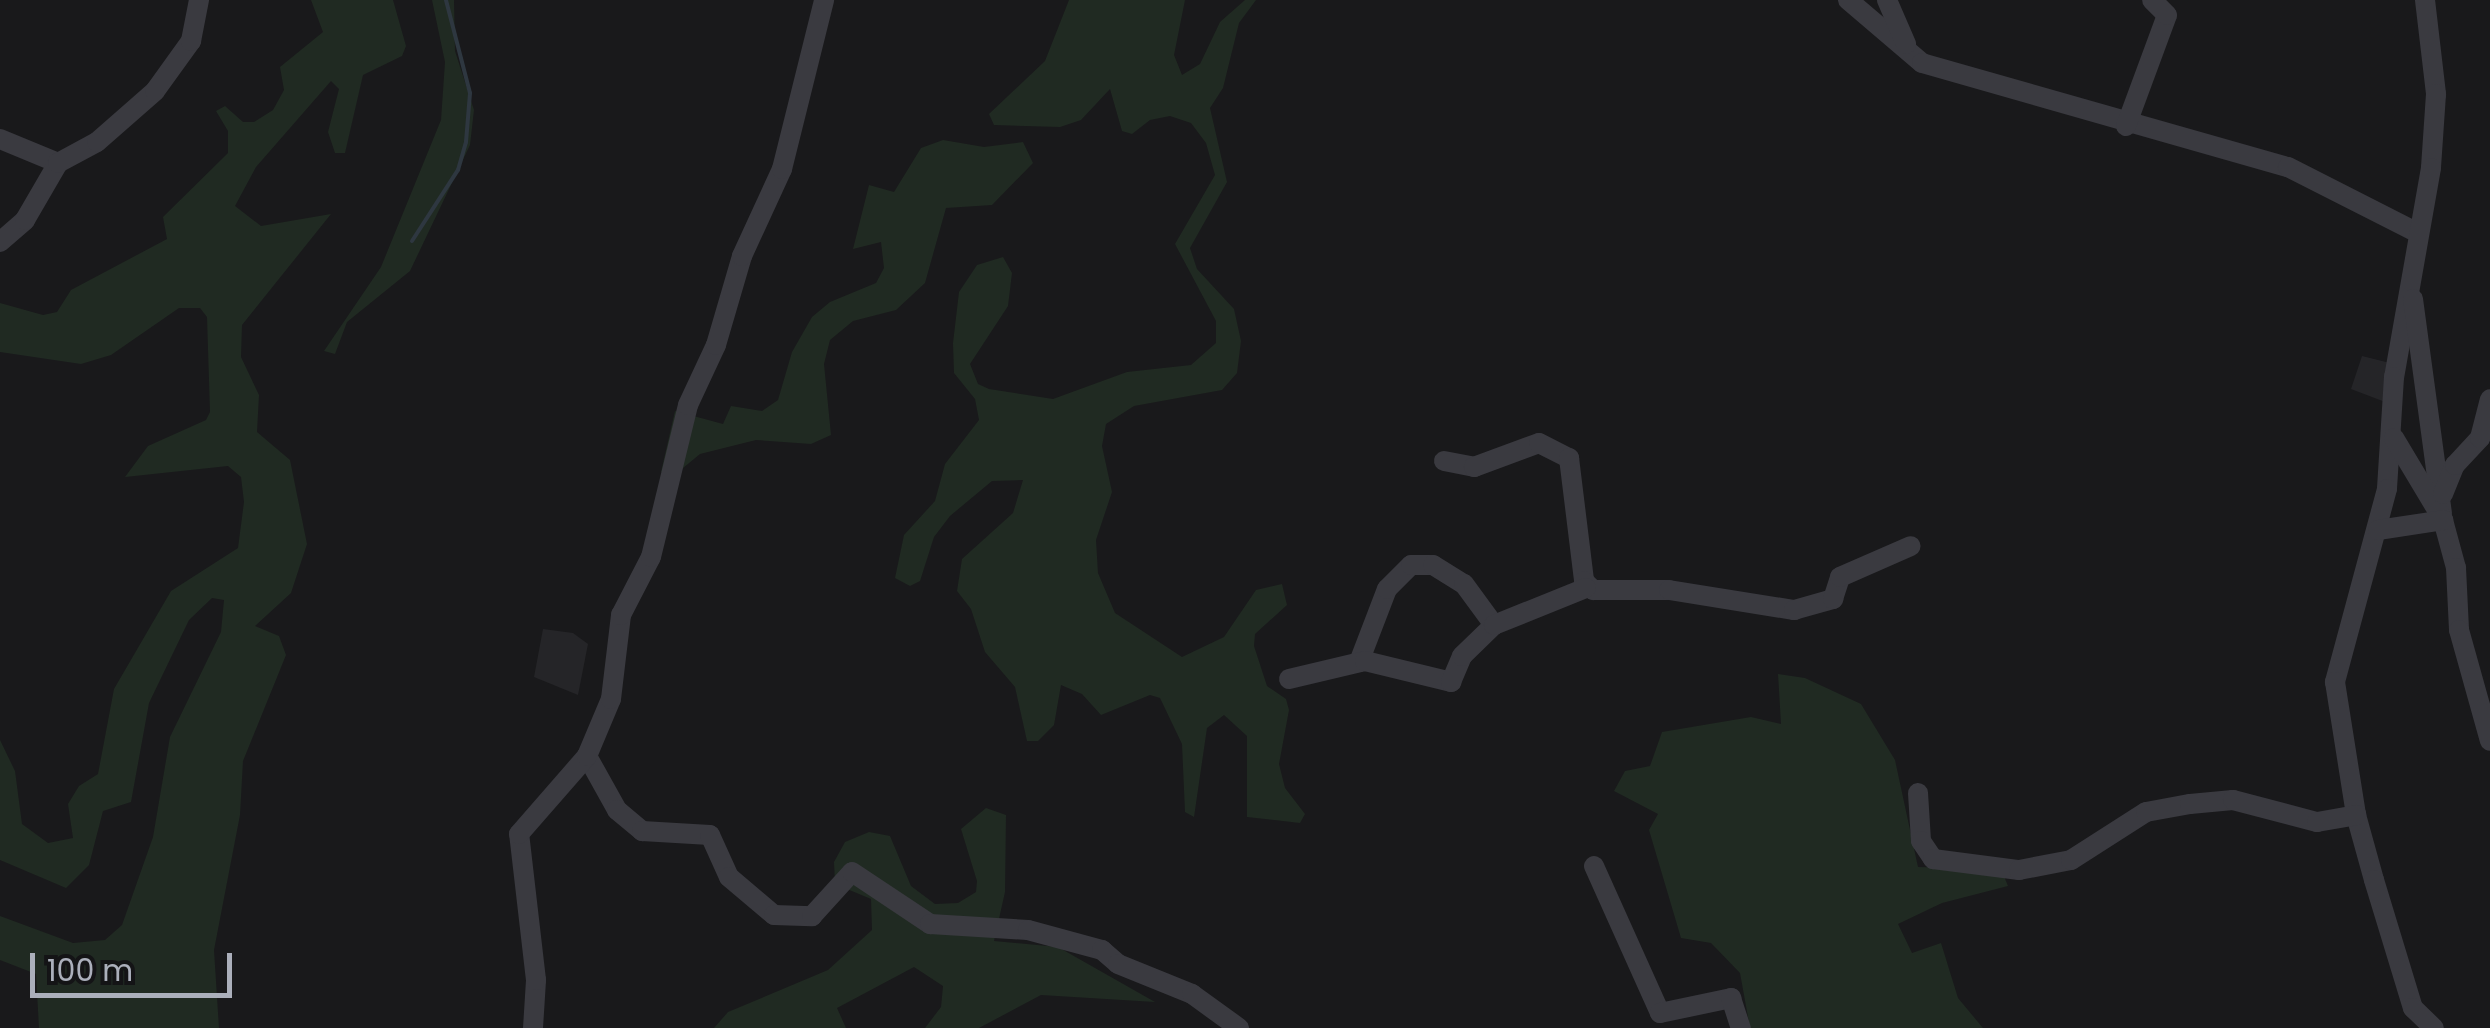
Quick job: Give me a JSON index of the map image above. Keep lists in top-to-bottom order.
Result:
{
  "scale_bar": "100 m"
}
